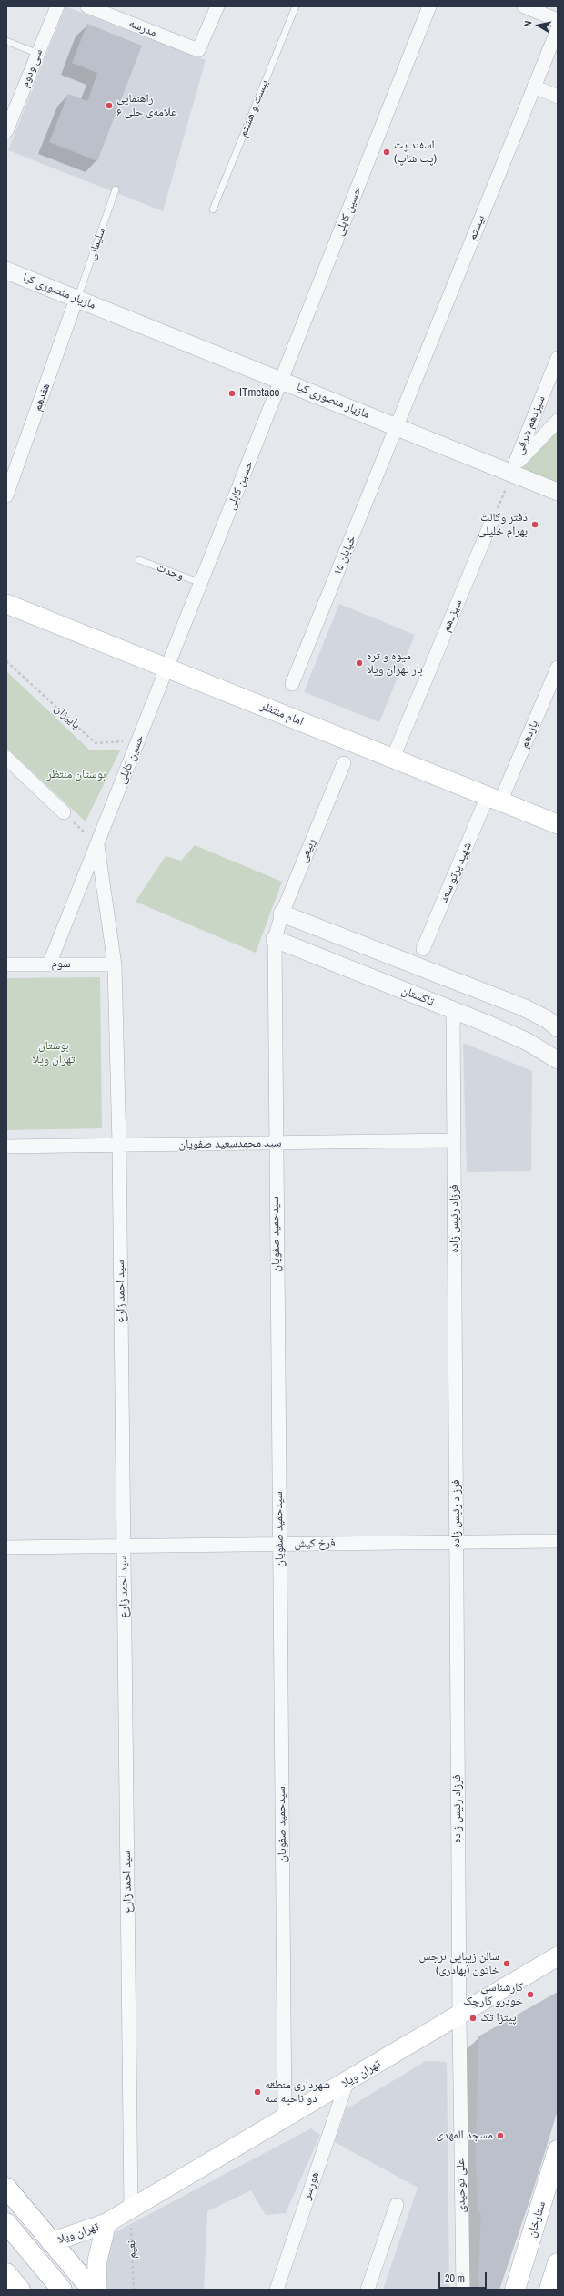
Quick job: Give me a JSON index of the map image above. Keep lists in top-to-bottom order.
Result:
{
  "streets": {
    "main road": ["امام منتظر", "تهران ویلا", "ستارخان"],
    "street": [
      "مدرسه",
      "سی ودوم",
      "حسین کابلی",
      "بیستم",
      "مازیار منصوری کیا",
      "هفدهم",
      "سیزدهم شرقی",
      "خیابان ۱۵",
      "سیزدهم",
      "یازدهم",
      "ربیعی",
      "شهید پرتو سعد",
      "سوم",
      "تاکستان",
      "سید محمدسعید صفویان",
      "فرزاد رئیس زاده",
      "سیدحمید صفویان",
      "سید احمد زارع",
      "فرخ کیش",
      "هورسر",
      "علی توحیدی"
    ],
    "lane": ["بیست و هشتم", "سلیمانی", "وحدت"],
    "path": ["پاییزان", "نعیم"]
  },
  "crossings": [
    ["حسین کابلی", "مازیار منصوری کیا"],
    ["حسین کابلی", "وحدت"],
    ["حسین کابلی", "امام منتظر"],
    ["حسین کابلی", "پاییزان"],
    ["حسین کابلی", "سوم"],
    ["حسین کابلی", "سید احمد زارع"],
    ["بیستم", "مازیار منصوری کیا"],
    ["بیستم", "خیابان ۱۵"],
    ["سلیمانی", "مازیار منصوری کیا"],
    ["سلیمانی", "هفدهم"],
    ["مازیار منصوری کیا", "هفدهم"],
    ["مازیار منصوری کیا", "سیزدهم شرقی"],
    ["مازیار منصوری کیا", "خیابان ۱۵"],
    ["سیزدهم", "امام منتظر"],
    ["امام منتظر", "یازدهم"],
    ["امام منتظر", "شهید پرتو سعد"],
    ["یازدهم", "شهید پرتو سعد"],
    ["ربیعی", "تاکستان"],
    ["ربیعی", "سیدحمید صفویان"],
    ["سوم", "سید احمد زارع"],
    ["تاکستان", "فرزاد رئیس زاده"],
    ["تاکستان", "سیدحمید صفویان"],
    ["سید محمدسعید صفویان", "فرزاد رئیس زاده"],
    ["سید محمدسعید صفویان", "سیدحمید صفویان"],
    ["سید محمدسعید صفویان", "سید احمد زارع"],
    ["فرزاد رئیس زاده", "فرخ کیش"],
    ["فرزاد رئیس زاده", "تهران ویلا"],
    ["فرزاد رئیس زاده", "علی توحیدی"],
    ["سیدحمید صفویان", "فرخ کیش"],
    ["سیدحمید صفویان", "تهران ویلا"],
    ["سید احمد زارع", "فرخ کیش"],
    ["سید احمد زارع", "تهران ویلا"],
    ["سید احمد زارع", "نعیم"],
    ["تهران ویلا", "هورسر"],
    ["تهران ویلا", "علی توحیدی"],
    ["تهران ویلا", "نعیم"]
  ],
  "parks": ["بوستان منتظر", "بوستان تهران ویلا"],
  "places": [
    "راهنمایی علامه‌ی حلی ۶",
    "اسفند پت (پت شاپ)",
    "ITmetaco",
    "دفتر وکالت بهرام خلیلی",
    "میوه و تره بار تهران ویلا",
    "سالن زیبایی نرجس خاتون (بهادری)",
    "کارشناسی خودرو کارچک",
    "پیتزا تک",
    "شهرداری منطقه دو ناحیه سه",
    "مسجد المهدی"
  ],
  "scale_bar": "20 m",
  "north": "left"
}
